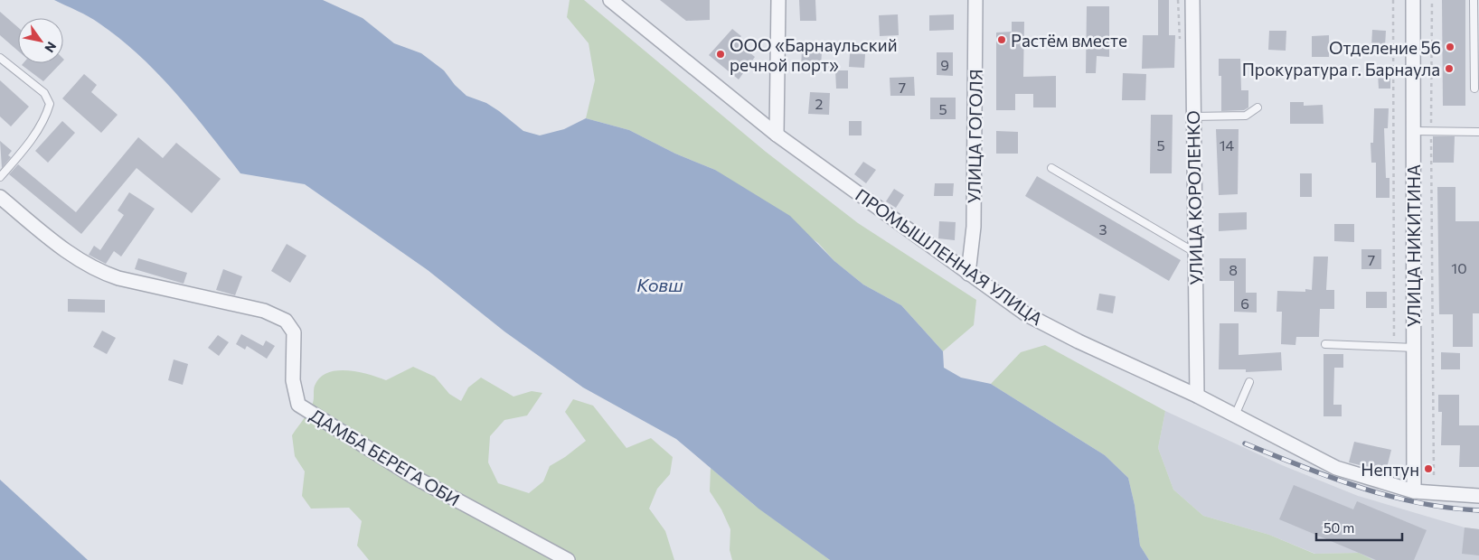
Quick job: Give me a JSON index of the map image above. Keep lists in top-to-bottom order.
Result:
{
  "streets": {
    "street": [
      "УЛИЦА ГОГОЛЯ",
      "УЛИЦА КОРОЛЕНКО",
      "УЛИЦА НИКИТИНА",
      "ПРОМЫШЛЕННАЯ УЛИЦА",
      "ДАМБА БЕРЕГА ОБИ"
    ]
  },
  "crossings": [
    ["УЛИЦА ГОГОЛЯ", "ПРОМЫШЛЕННАЯ УЛИЦА"],
    ["УЛИЦА КОРОЛЕНКО", "ПРОМЫШЛЕННАЯ УЛИЦА"],
    ["УЛИЦА НИКИТИНА", "ПРОМЫШЛЕННАЯ УЛИЦА"]
  ],
  "water": ["Ковш"],
  "places": [
    "Растём вместе",
    "Отделение 56",
    "ООО «Барнаульский речной порт»",
    "Прокуратура г. Барнаула",
    "Нептун"
  ],
  "house_numbers": [
    "9",
    "7",
    "2",
    "5",
    "5",
    "14",
    "3",
    "7",
    "10",
    "8",
    "6"
  ],
  "scale_bar": "50 m",
  "north": "bottom right"
}
